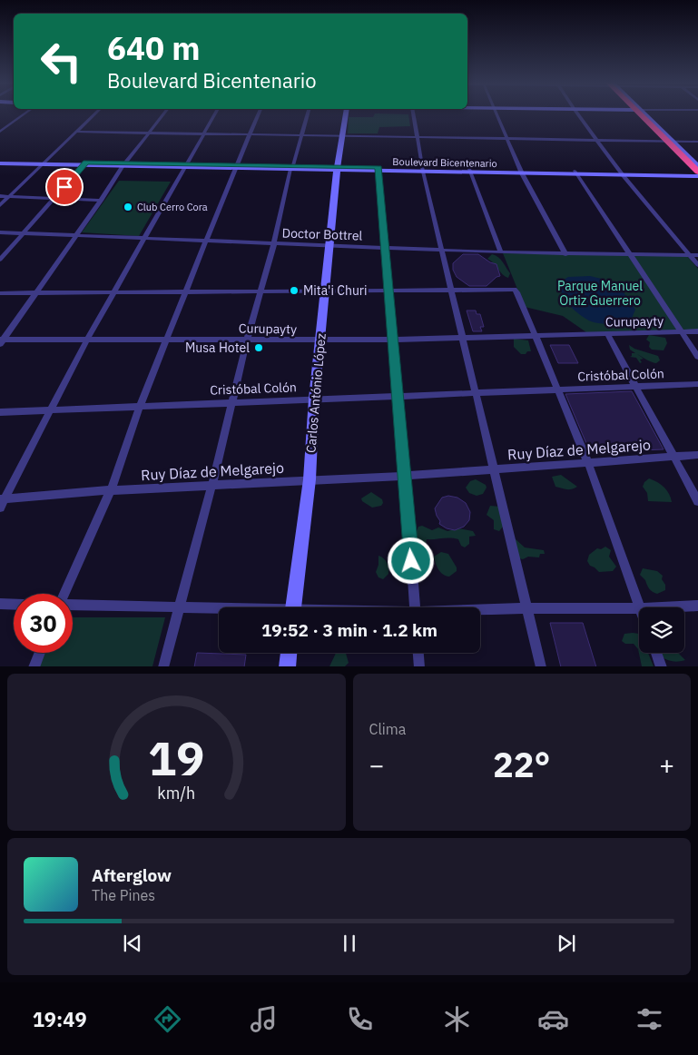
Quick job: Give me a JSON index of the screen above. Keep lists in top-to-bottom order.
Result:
{
  "streets": {
    "main road": ["Boulevard Bicentenario", "Carlos António López"],
    "street": [
      "Doctor Bottrel",
      "Curupayty",
      "Cristóbal Colón",
      "Ruy Díaz de Melgarejo"
    ]
  },
  "crossings": [
    ["Boulevard Bicentenario", "Carlos António López"],
    ["Doctor Bottrel", "Carlos António López"],
    ["Curupayty", "Carlos António López"],
    ["Cristóbal Colón", "Carlos António López"],
    ["Carlos António López", "Ruy Díaz de Melgarejo"]
  ],
  "parks": ["Parque Manuel Ortiz Guerrero"],
  "places": ["Club Cerro Cora", "Mita'i Churi", "Musa Hotel"],
  "page": {
    "turn": ["640 m", "Boulevard Bicentenario"],
    "limit": "30",
    "trip": "19:52 · 3 min · 1.2 km",
    "tile": "Clima",
    "heat": ["−", "22°", "+"],
    "song": ["Afterglow", "The Pines"],
    "tabs": "19:49",
    "gauge": ["19", "km/h"]
  }
}
